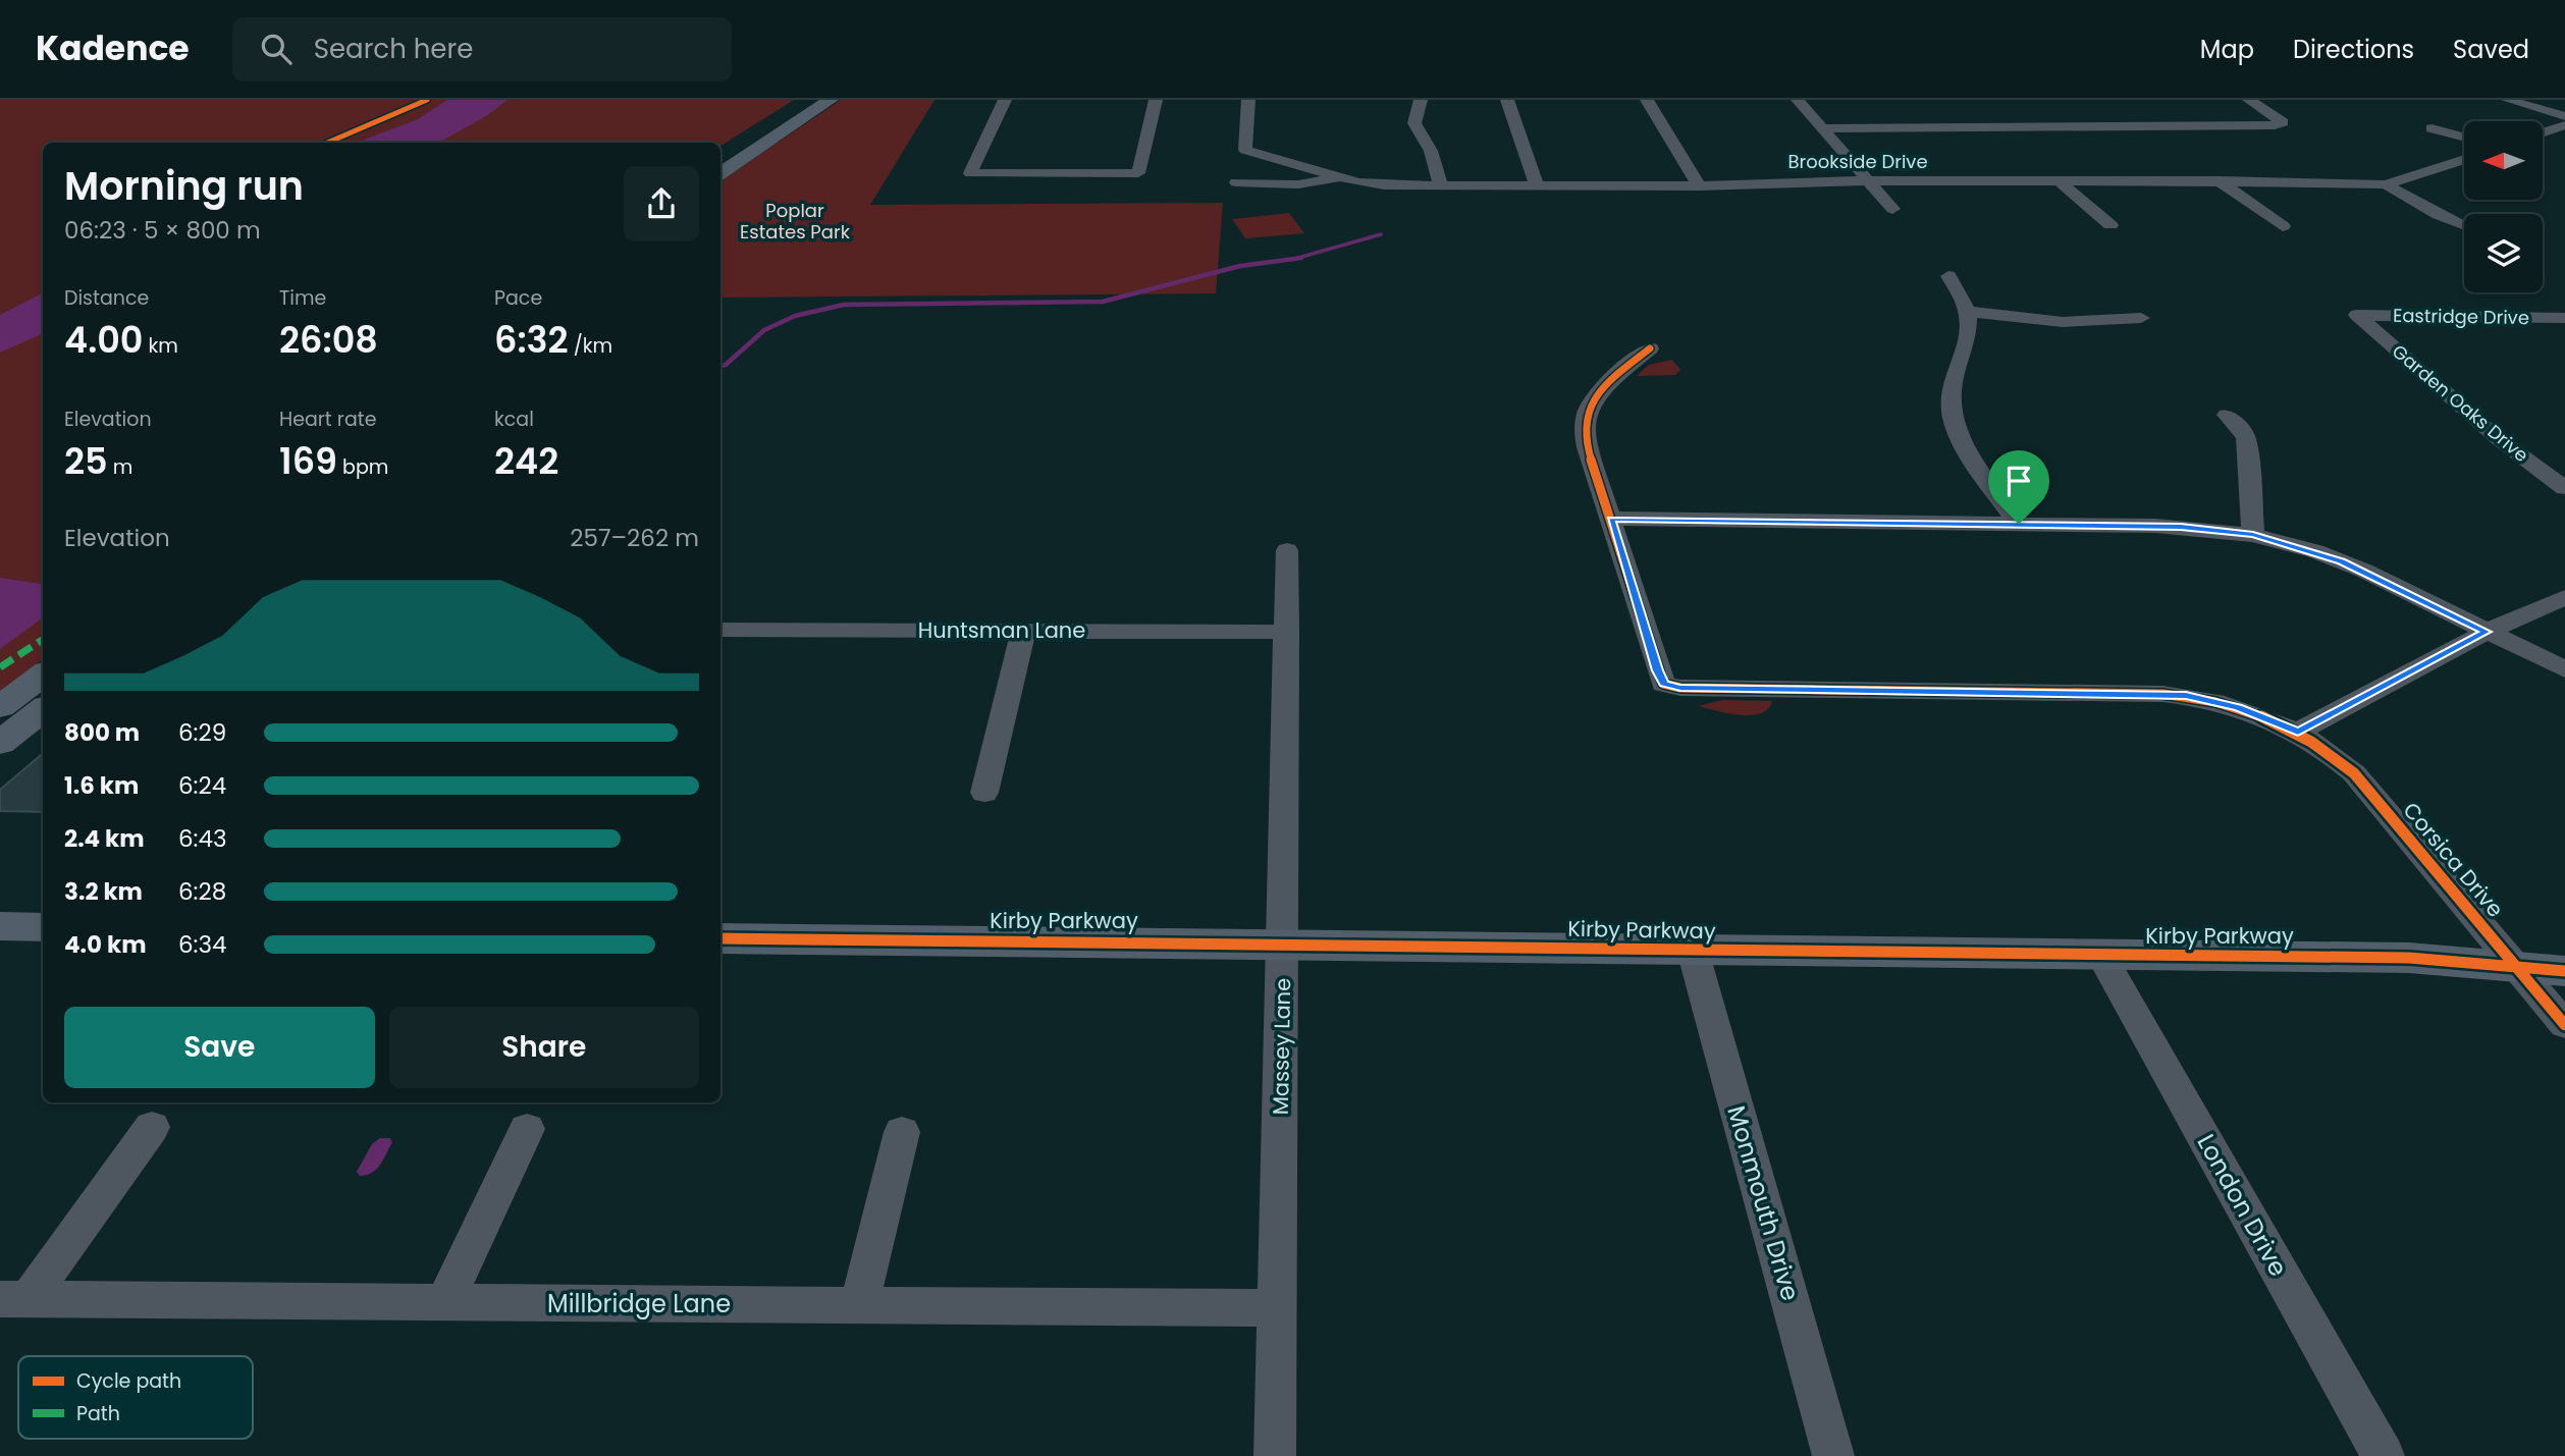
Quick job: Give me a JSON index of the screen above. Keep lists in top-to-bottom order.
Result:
{
  "streets": {
    "main road": ["Kirby Parkway"],
    "street": [
      "Brookside Drive",
      "Eastridge Drive",
      "Garden Oaks Drive",
      "Huntsman Lane",
      "Corsica Drive",
      "Massey Lane",
      "Monmouth Drive",
      "London Drive",
      "Millbridge Lane"
    ]
  },
  "crossings": [
    ["Eastridge Drive", "Garden Oaks Drive"],
    ["Huntsman Lane", "Massey Lane"],
    ["Corsica Drive", "Kirby Parkway"],
    ["Kirby Parkway", "Massey Lane"],
    ["Kirby Parkway", "Monmouth Drive"],
    ["Kirby Parkway", "London Drive"],
    ["Massey Lane", "Millbridge Lane"]
  ],
  "parks": ["Poplar Estates Park"],
  "legend": ["Cycle path", "Path"],
  "north": "left",
  "page": {
    "header": "Kadence",
    "search": "Search here",
    "nav": ["Map", "Directions", "Saved"],
    "heading": ["Morning run", "06:23 · 5 × 800 m"],
    "stats": [
      ["Distance", "4.00 km"],
      ["Time", "26:08"],
      ["Pace", "6:32 /km"],
      ["Elevation", "25 m"],
      ["Heart rate", "169 bpm"],
      ["kcal", "242"]
    ],
    "chart": ["Elevation", "257–262 m"],
    "list": [
      {
        "name": "800 m",
        "note": "6:29"
      },
      {
        "name": "1.6 km",
        "note": "6:24"
      },
      {
        "name": "2.4 km",
        "note": "6:43"
      },
      {
        "name": "3.2 km",
        "note": "6:28"
      },
      {
        "name": "4.0 km",
        "note": "6:34"
      }
    ],
    "buttons": ["Save", "Share"]
  }
}
